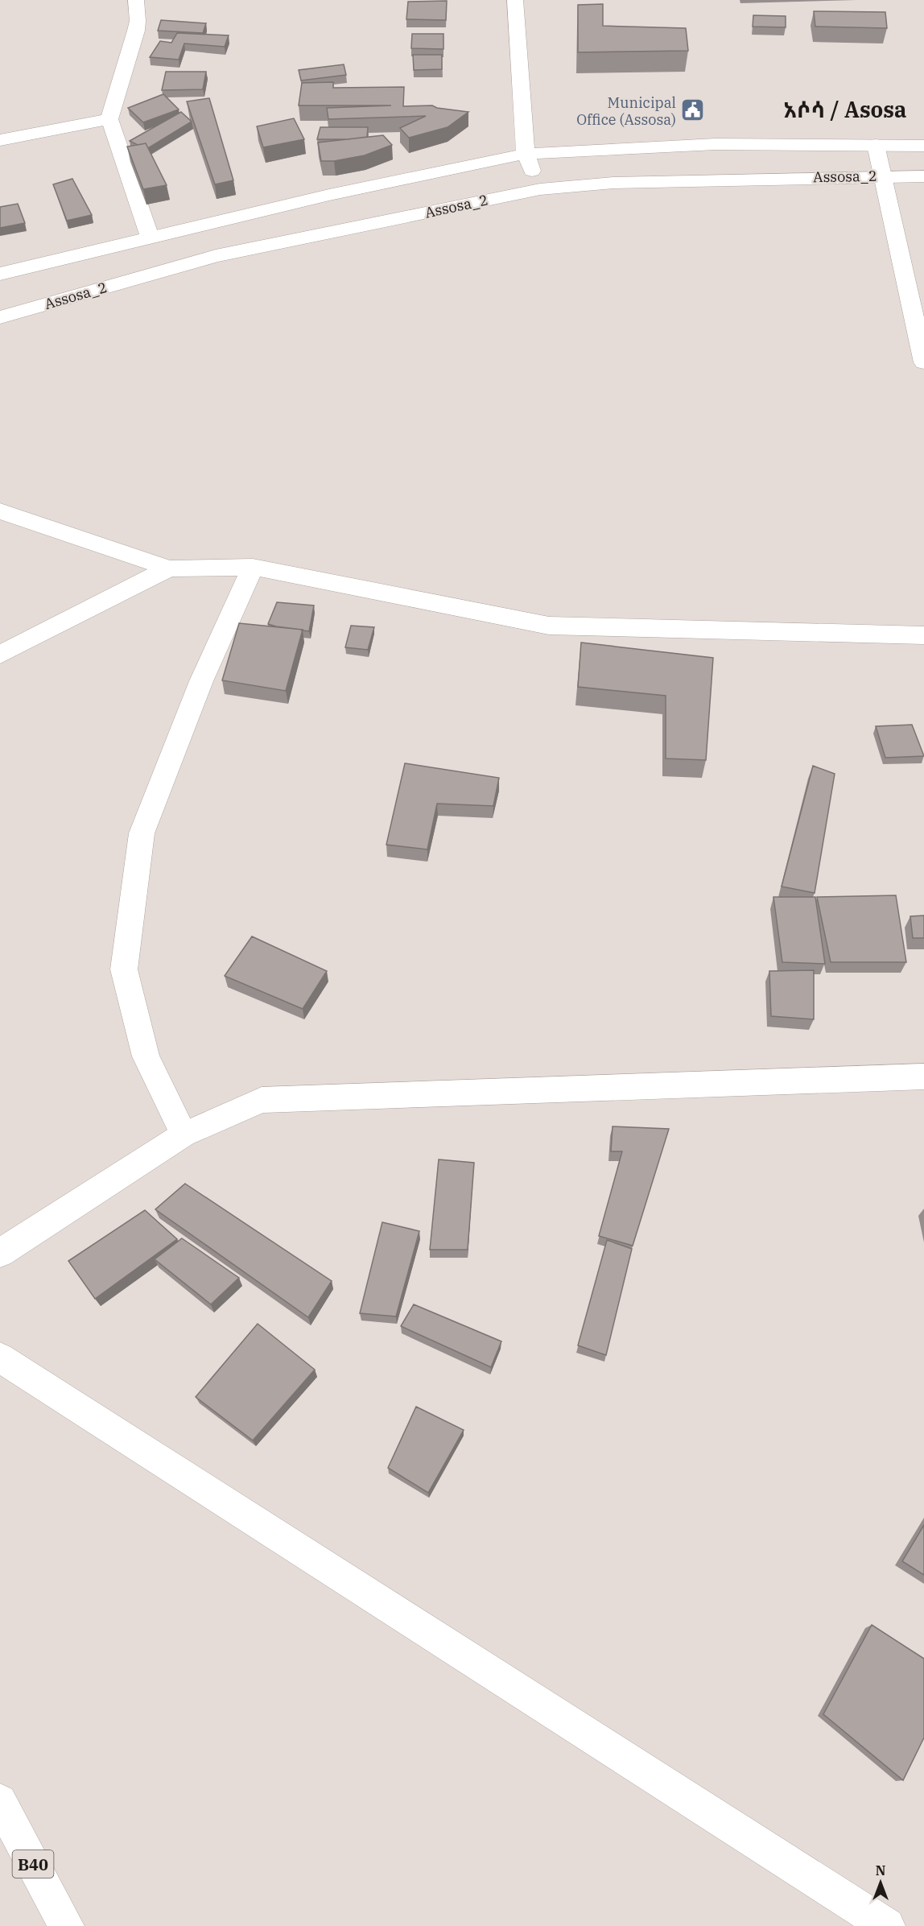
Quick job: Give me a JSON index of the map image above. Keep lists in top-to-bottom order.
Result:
{
  "streets": {
    "main road": ["Assosa_2", "B40"]
  },
  "districts": ["አሶሳ / Asosa"],
  "places": {
    "public building": ["Municipal Office (Assosa)"]
  },
  "north": "top"
}
